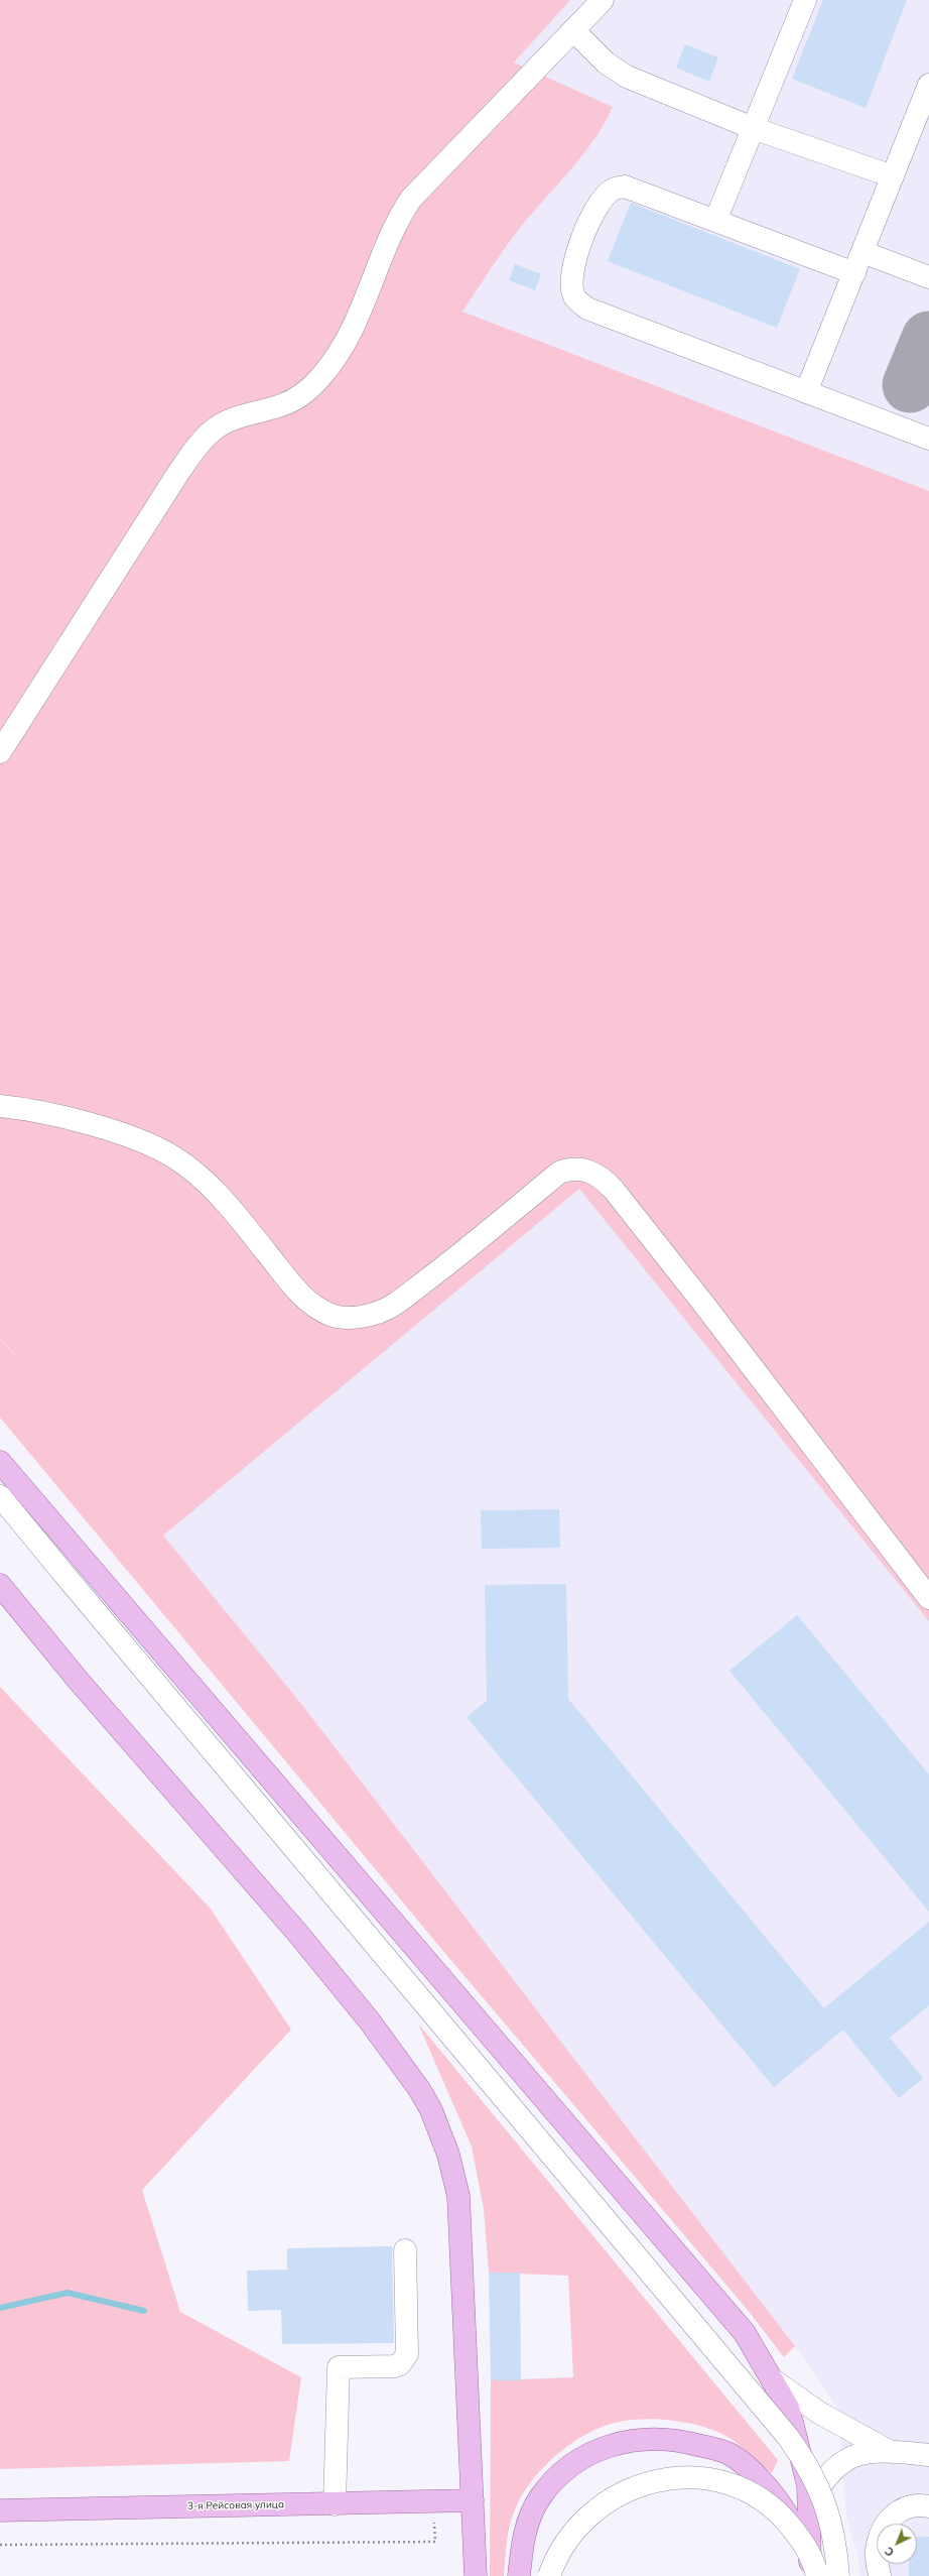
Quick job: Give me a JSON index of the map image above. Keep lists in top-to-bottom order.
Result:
{
  "streets": {
    "main road": ["3-я Рейсовая улица"]
  },
  "north": "bottom left"
}
